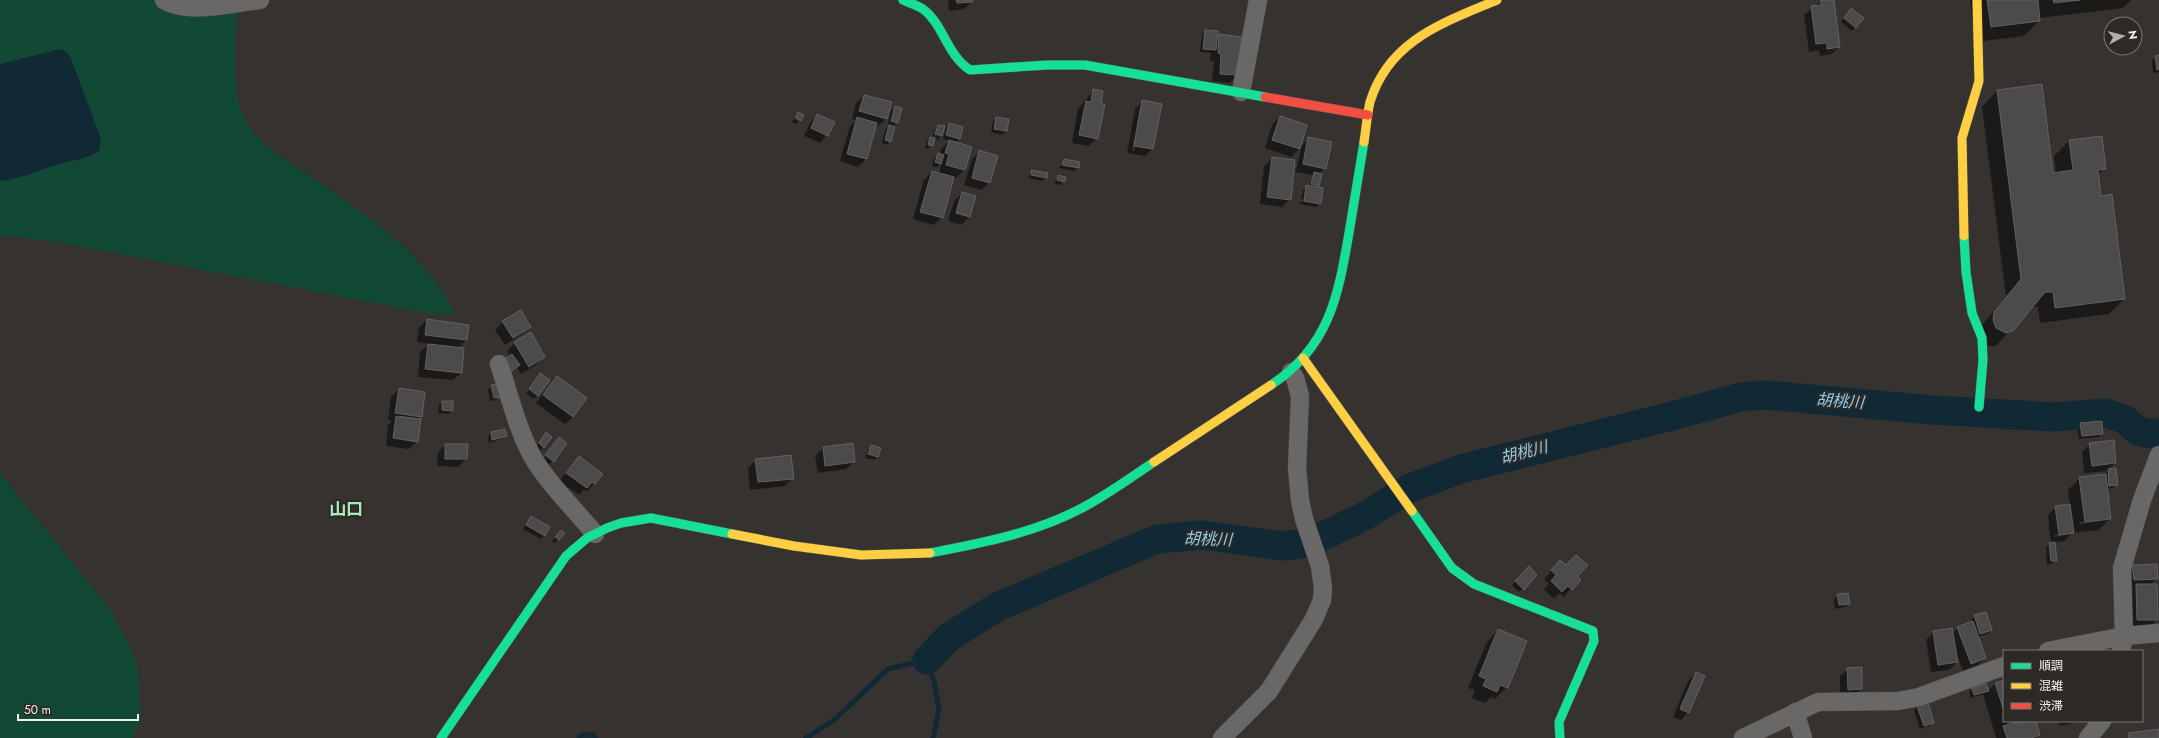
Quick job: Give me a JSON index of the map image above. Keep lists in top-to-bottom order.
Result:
{
  "districts": ["山口"],
  "water": ["胡桃川"],
  "legend": ["順調", "混雑", "渋滞"],
  "scale_bar": "50 m",
  "north": "right"
}
